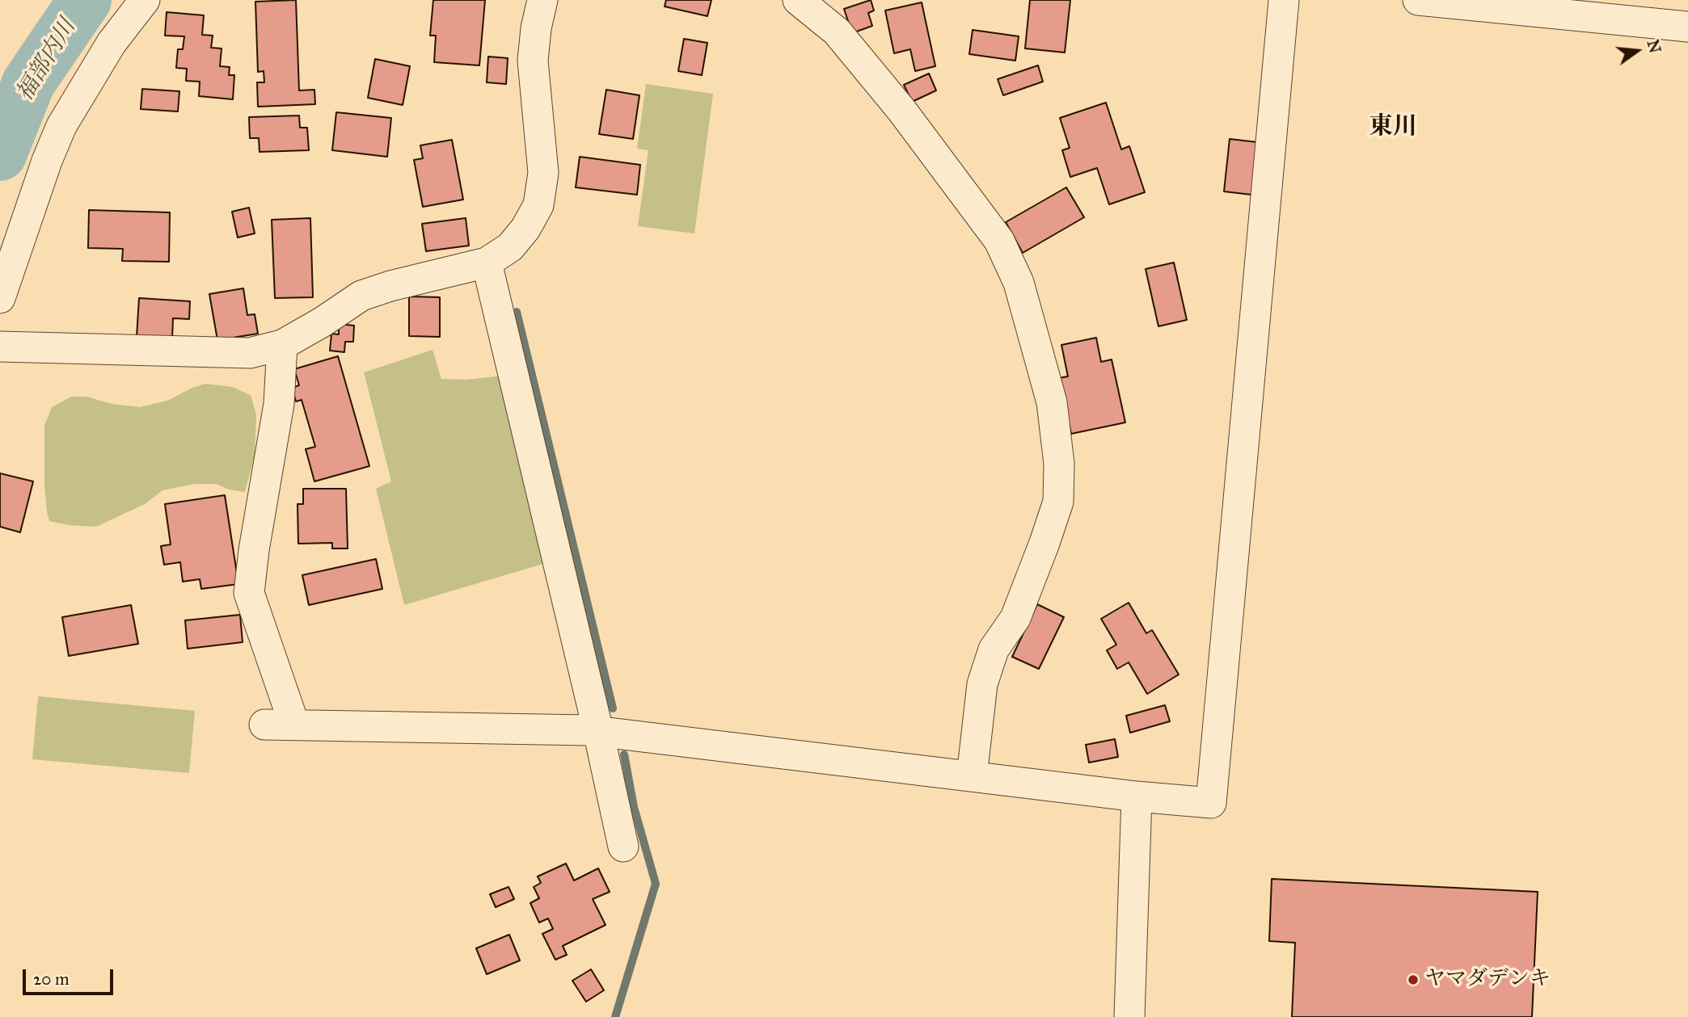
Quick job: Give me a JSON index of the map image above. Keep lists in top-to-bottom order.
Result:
{
  "districts": ["東川"],
  "water": ["福部内川"],
  "places": ["ヤマダデンキ"],
  "scale_bar": "20 m",
  "north": "right"
}
